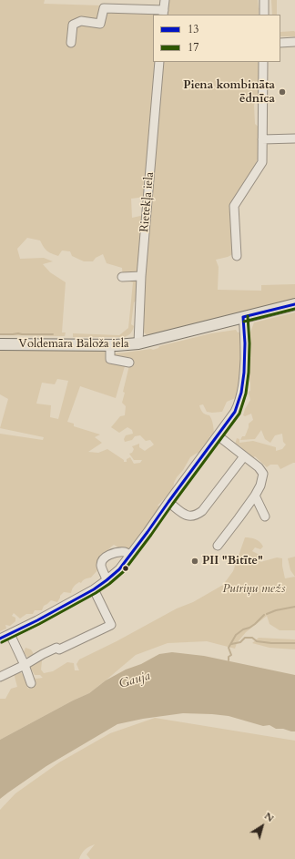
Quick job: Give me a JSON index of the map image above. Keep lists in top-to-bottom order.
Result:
{
  "streets": {
    "main road": ["Voldemāra Baloža iela"],
    "street": ["Rietekļa iela"]
  },
  "crossings": [
    ["Rietekļa iela", "Voldemāra Baloža iela"]
  ],
  "water": ["Gauja"],
  "parks": ["Putriņu mežs"],
  "places": ["Piena kombināta ēdnīca", "PII \"Bitīte\""],
  "lines": ["transit line 13", "transit line 17"],
  "legend": ["13", "17"],
  "north": "top right"
}
